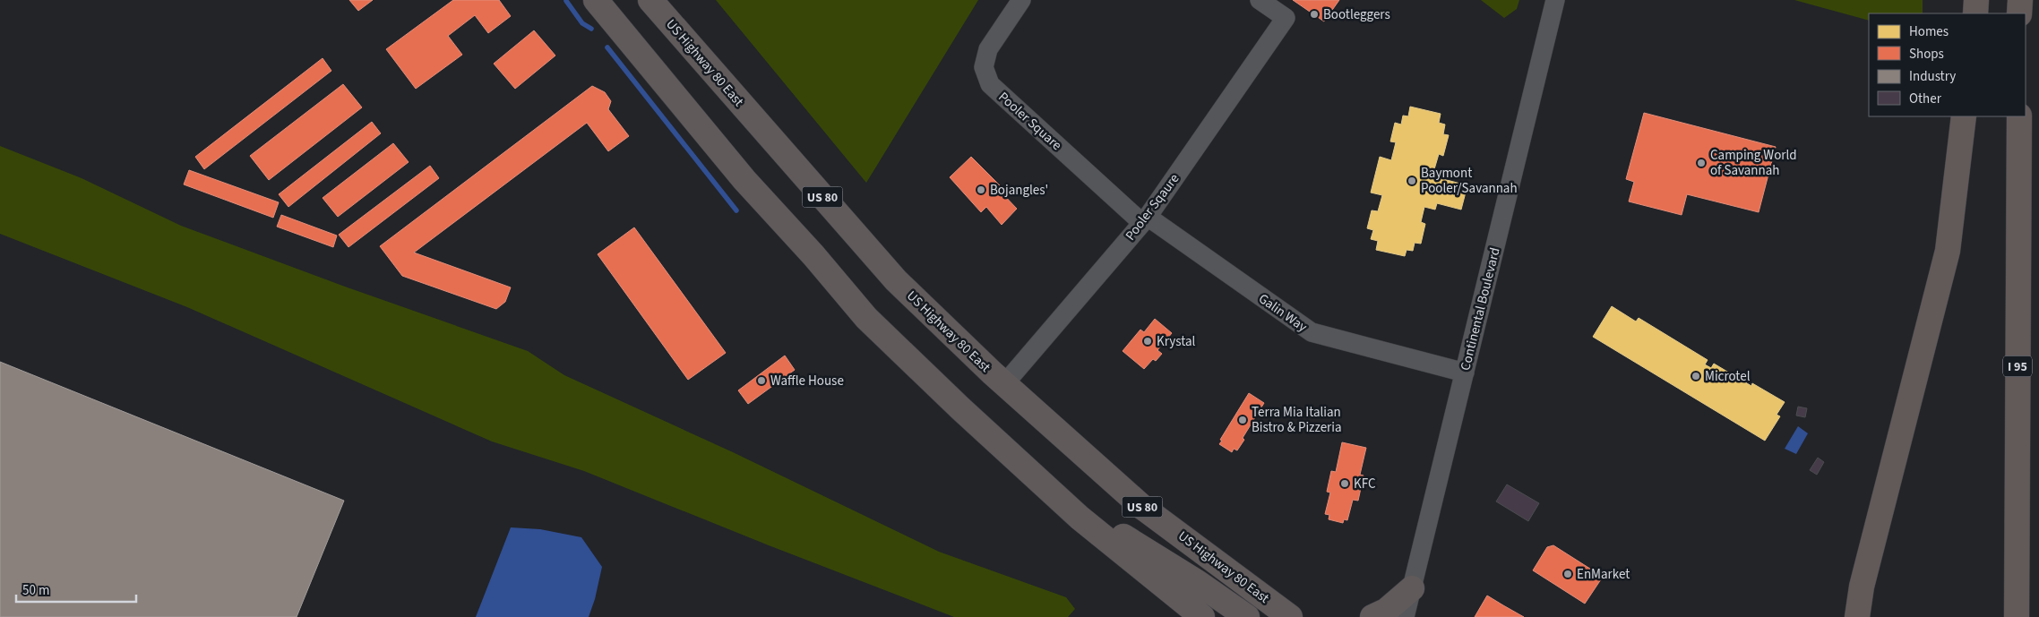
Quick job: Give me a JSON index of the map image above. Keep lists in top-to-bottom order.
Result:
{
  "streets": {
    "highway": ["I 95"],
    "main road": ["US Highway 80 East", "US 80"],
    "street": [
      "Pooler Square",
      "Pooler Sqaure",
      "Continental Boulevard",
      "Galin Way"
    ]
  },
  "crossings": [
    ["US Highway 80 East", "Pooler Sqaure"],
    ["Pooler Square", "Pooler Sqaure"],
    ["Pooler Square", "Galin Way"],
    ["Pooler Sqaure", "Galin Way"],
    ["Continental Boulevard", "Galin Way"]
  ],
  "places": [
    "Bootleggers",
    "Camping World of Savannah",
    "Baymont Pooler/Savannah",
    "Bojangles'",
    "Krystal",
    "Microtel",
    "Waffle House",
    "Terra Mia Italian Bistro & Pizzeria",
    "KFC",
    "EnMarket"
  ],
  "legend": [
    "Homes",
    "Shops",
    "Industry",
    "Other"
  ],
  "scale_bar": "50 m"
}
